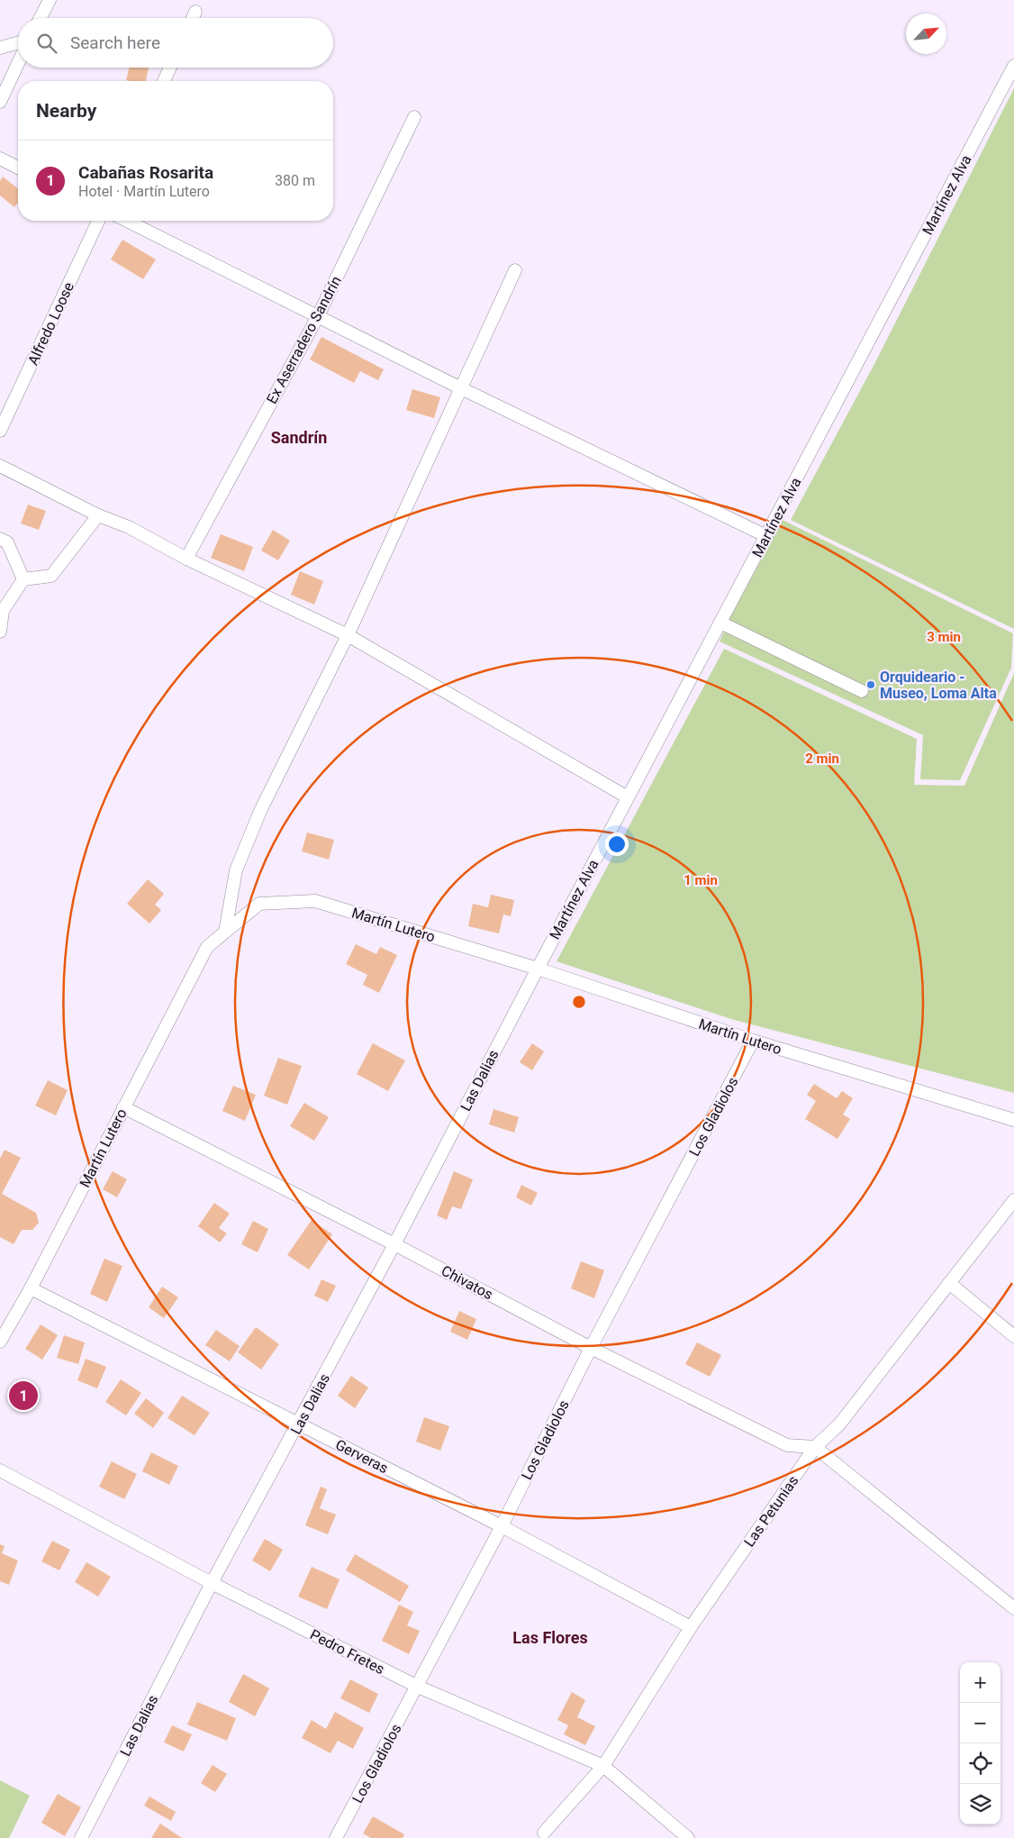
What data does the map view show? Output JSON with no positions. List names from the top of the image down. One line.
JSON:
{"streets":{"street":["Martínez Alva","Alfredo Loose","Ex Aserradero Sandrín","Martín Lutero","Las Dalias","Los Gladiolos","Chivatos","Gerveras","Las Petunias","Pedro Fretes"]},"crossings":[["Martínez Alva","Martín Lutero"],["Martínez Alva","Las Dalias"],["Martín Lutero","Las Dalias"],["Martín Lutero","Los Gladiolos"],["Martín Lutero","Chivatos"],["Martín Lutero","Gerveras"],["Las Dalias","Chivatos"],["Las Dalias","Gerveras"],["Las Dalias","Pedro Fretes"],["Los Gladiolos","Chivatos"],["Los Gladiolos","Gerveras"],["Los Gladiolos","Pedro Fretes"],["Chivatos","Las Petunias"],["Gerveras","Las Petunias"],["Las Petunias","Pedro Fretes"]],"districts":["Sandrín","Las Flores"],"places":["Orquideario - Museo, Loma Alta"],"north":"top right","page":{"search":"Search here","heading":"Nearby","list":[{"mark":"1","name":"Cabañas Rosarita","note":"Hotel · Martín Lutero","value":"380 m"}],"pins":"1","map_buttons":["+","−"]},"rings":["3 min","2 min","1 min"]}
